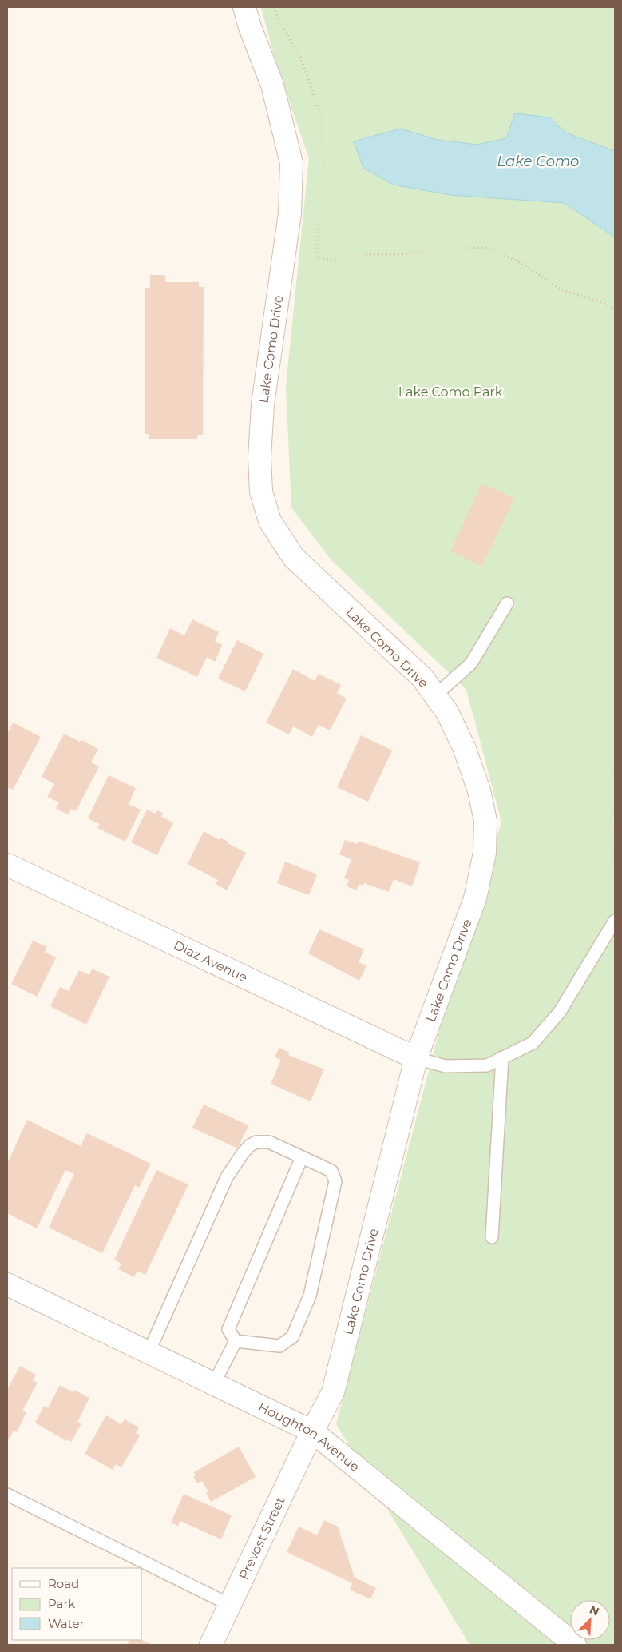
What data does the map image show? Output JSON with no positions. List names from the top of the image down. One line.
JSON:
{"streets":{"street":["Lake Como Drive","Diaz Avenue","Houghton Avenue","Prevost Street"]},"crossings":[["Lake Como Drive","Diaz Avenue"],["Lake Como Drive","Houghton Avenue"],["Lake Como Drive","Prevost Street"],["Houghton Avenue","Prevost Street"]],"water":["Lake Como"],"parks":["Lake Como Park"],"legend":["Road","Park","Water"],"north":"top right"}
